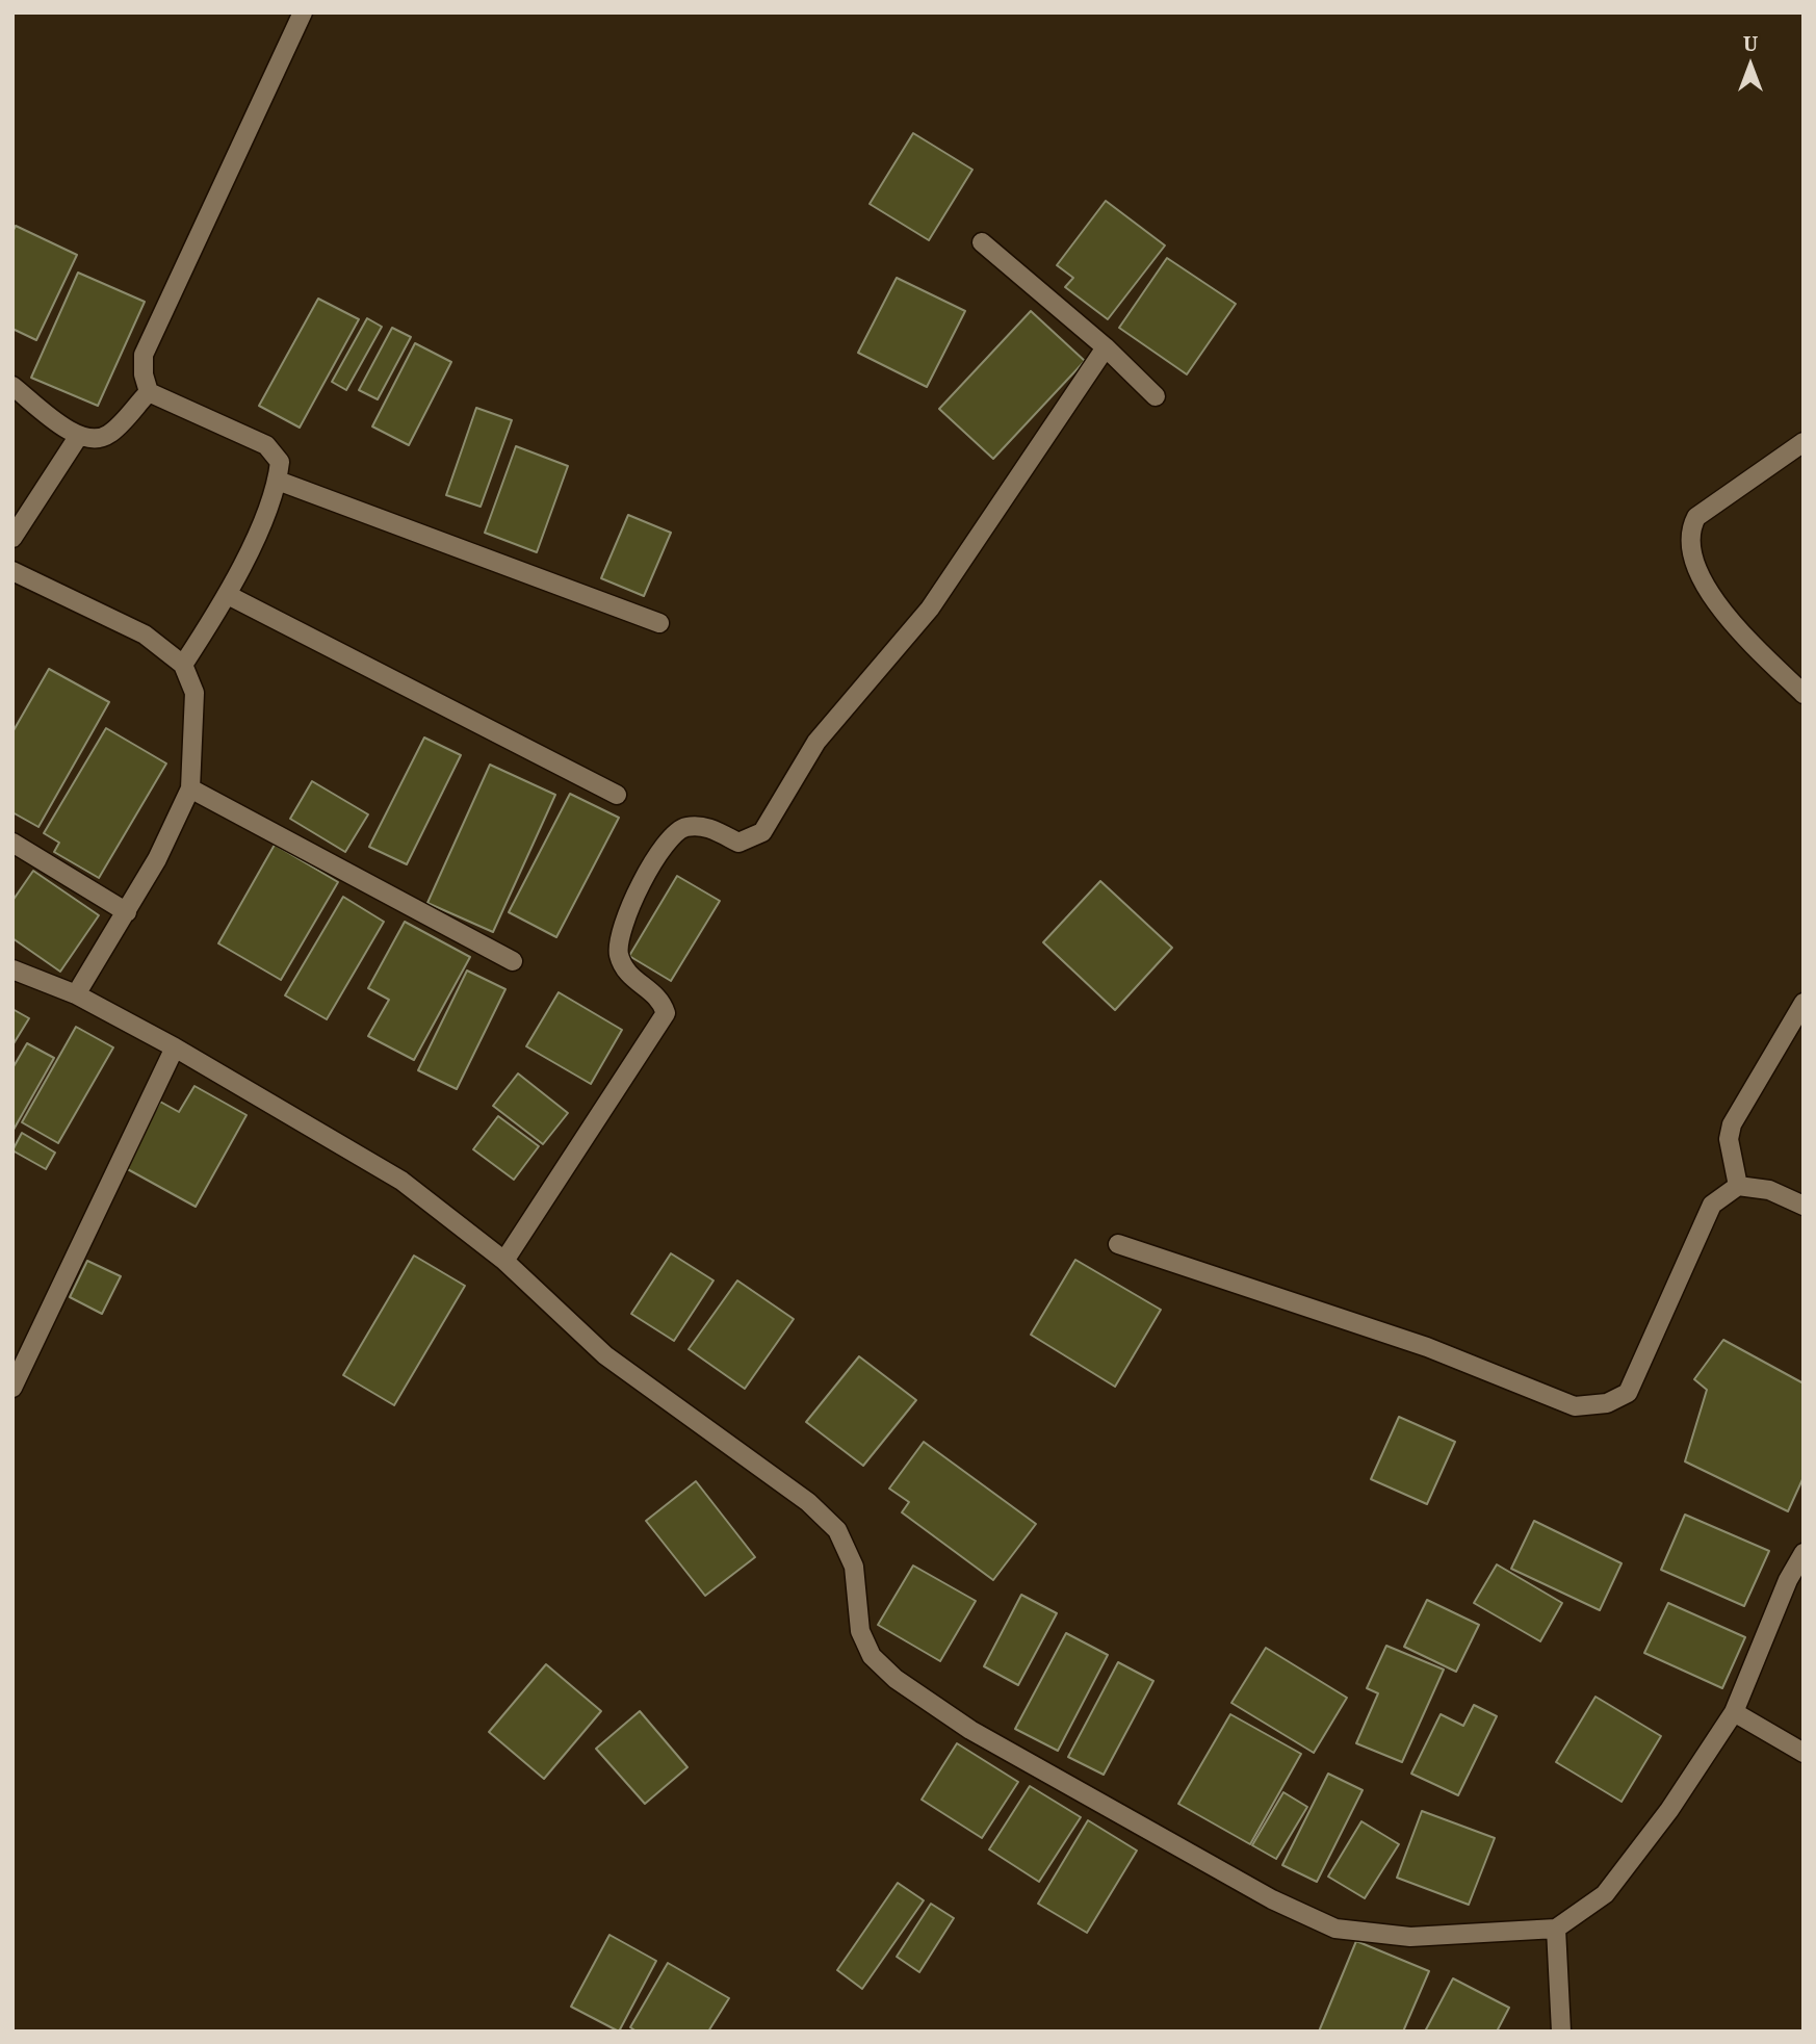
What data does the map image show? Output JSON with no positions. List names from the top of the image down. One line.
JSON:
{"north":"top"}
